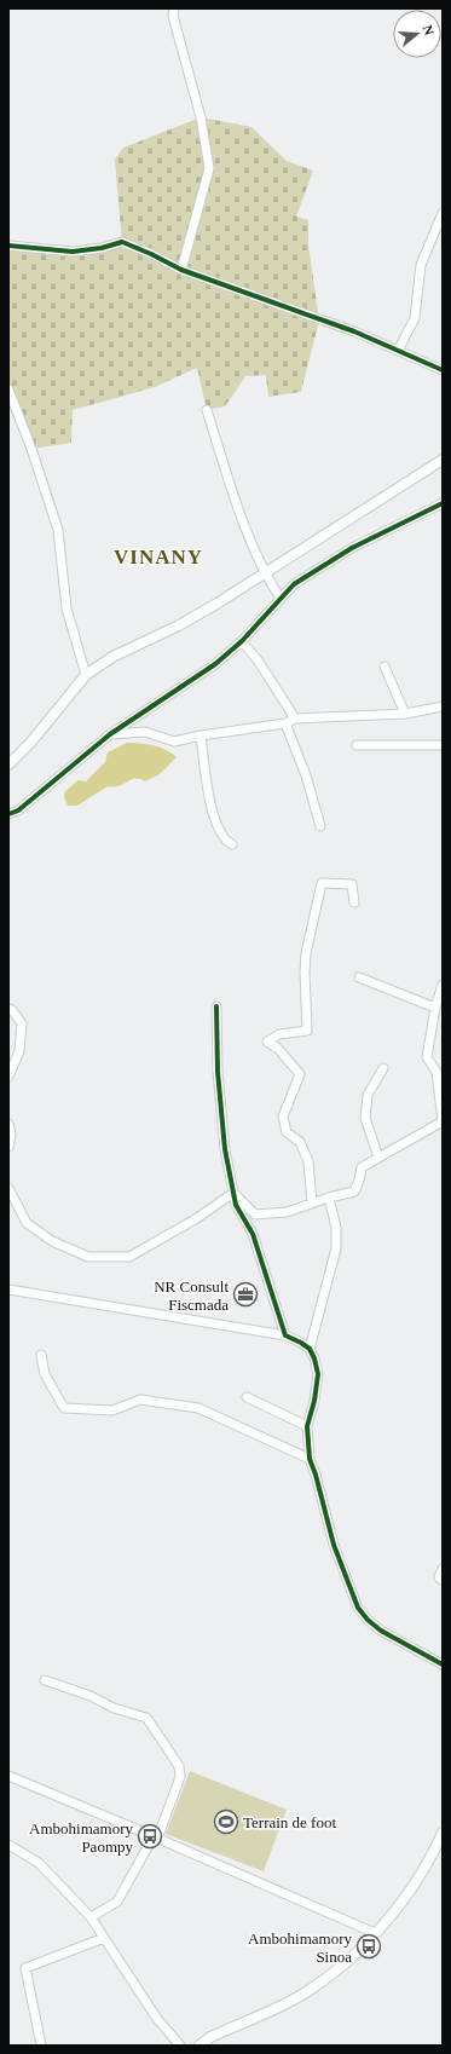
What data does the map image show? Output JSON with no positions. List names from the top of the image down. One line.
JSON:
{"districts":["VINANY"],"places":{"office":["NR Consult Fiscmada"],"sports":["Terrain de foot"],"bus stop":["Ambohimamory Paompy","Ambohimamory Sinoa"]},"north":"right"}
